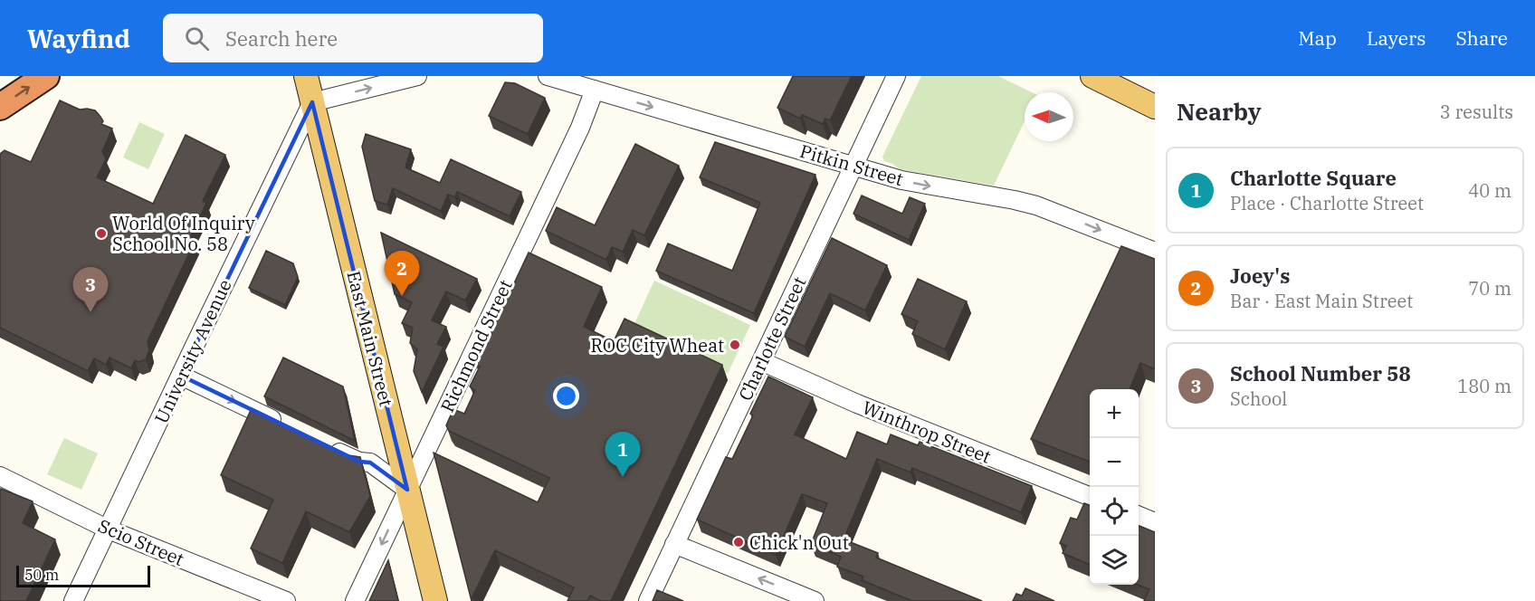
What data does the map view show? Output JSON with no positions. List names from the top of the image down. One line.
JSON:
{"streets":{"main road":["East Main Street"],"street":["Pitkin Street","Charlotte Street","Richmond Street","University Avenue","Winthrop Street","Scio Street"]},"crossings":[["Pitkin Street","Charlotte Street"],["Pitkin Street","Richmond Street"],["East Main Street","Richmond Street"],["East Main Street","University Avenue"],["Charlotte Street","Winthrop Street"],["University Avenue","Scio Street"]],"one_way":["Pitkin Street"],"places":["World Of Inquiry School No. 58","ROC City Wheat","Chick'n Out"],"scale_bar":"50 m","north":"left","page":{"header":"Wayfind","search":"Search here","nav":["Map","Layers","Share"],"heading":["Nearby","3 results"],"list":[{"mark":"1","name":"Charlotte Square","note":"Place · Charlotte Street","value":"40 m"},{"mark":"2","name":"Joey's","note":"Bar · East Main Street","value":"70 m"},{"mark":"3","name":"School Number 58","note":"School","value":"180 m"}],"pins":["2","3","1"],"map_buttons":["+","−"],"scale":"50 m"}}
